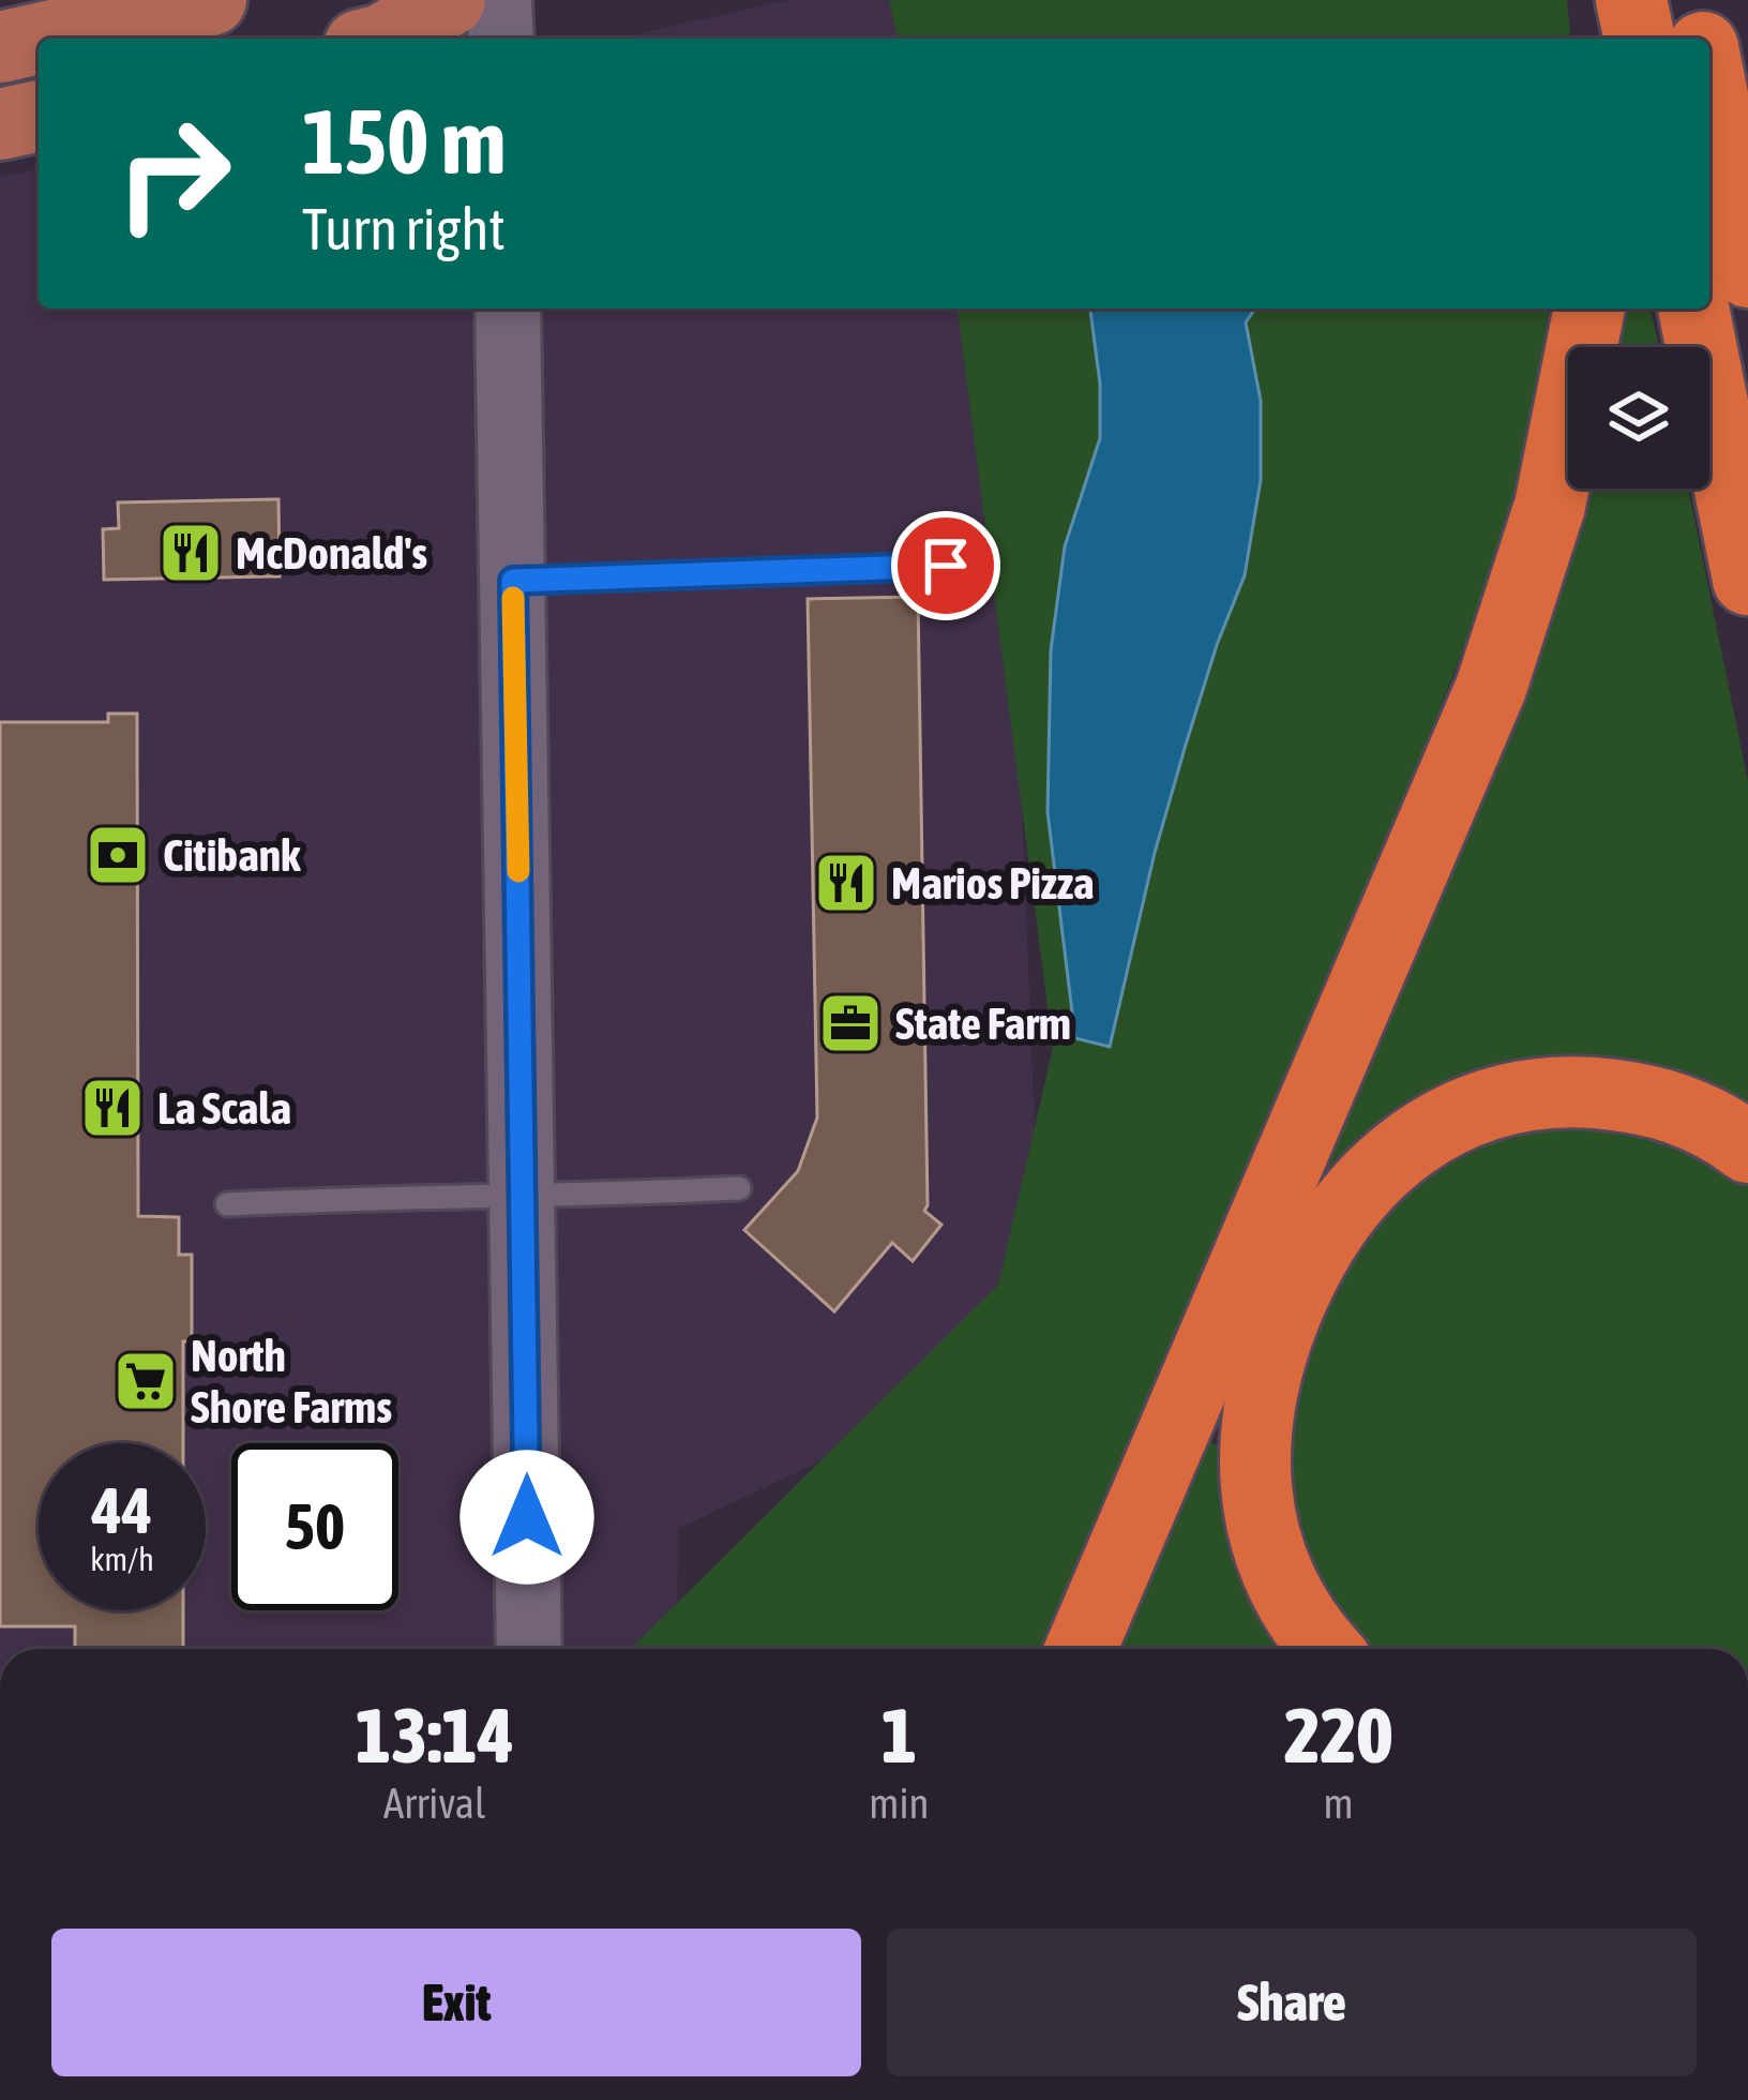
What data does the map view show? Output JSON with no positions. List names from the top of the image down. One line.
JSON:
{"places":{"restaurant":["McDonald's","Marios Pizza","La Scala"],"bank":["Citibank"],"office":["State Farm"],"supermarket":["North Shore Farms"]},"page":{"turn":["150 m","Turn right"],"speed":"44 km/h","limit":"50","eta":["13:14","Arrival","1","min","220","m"],"buttons":["Exit","Share"]}}
